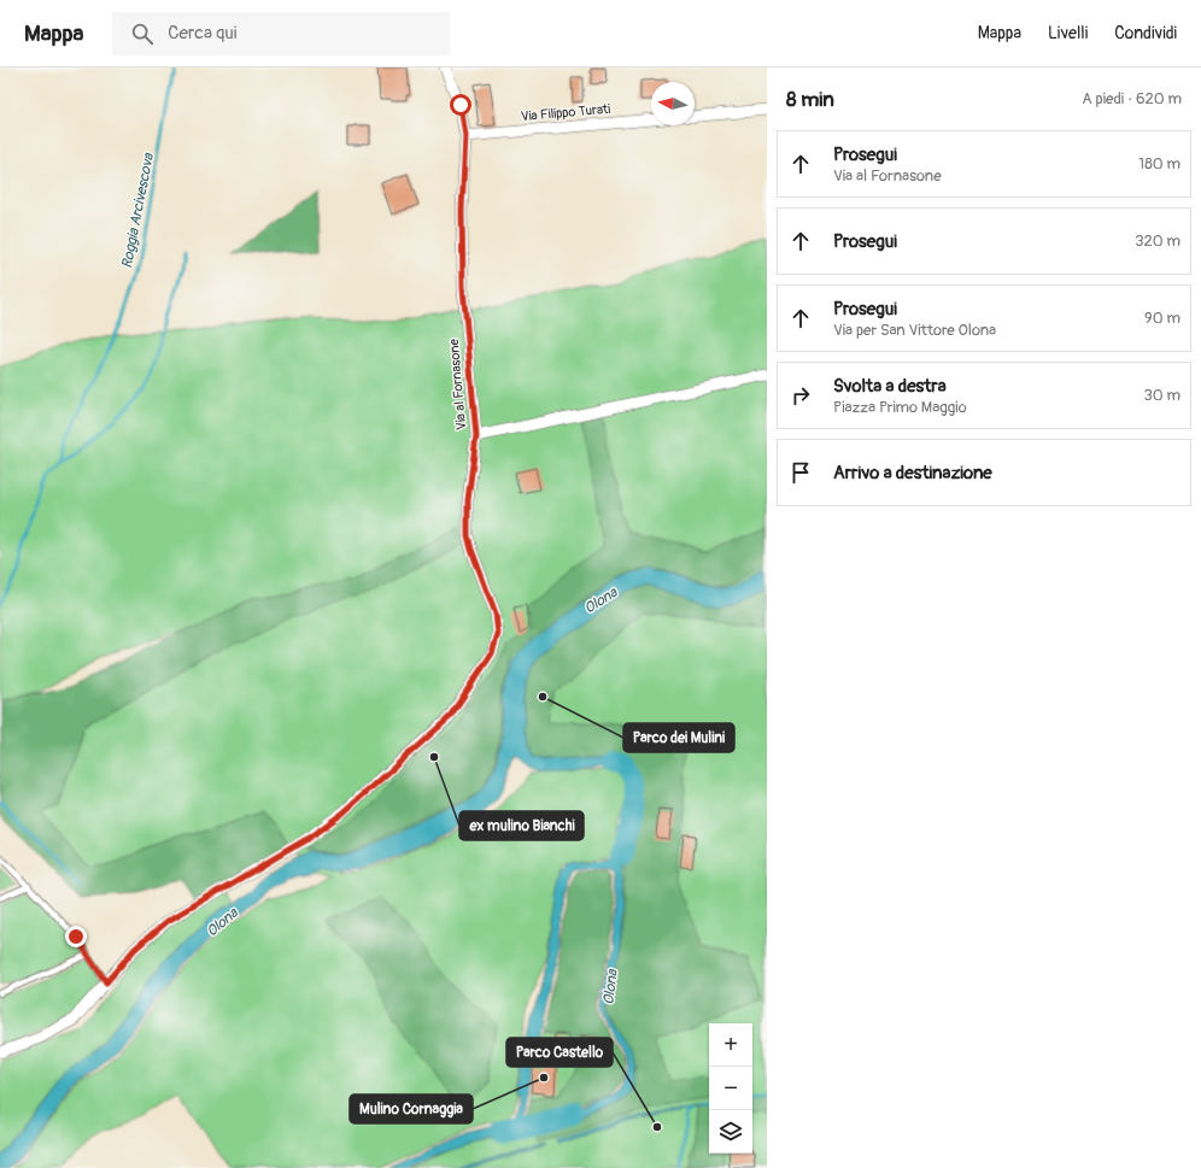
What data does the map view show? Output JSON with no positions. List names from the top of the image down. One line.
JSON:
{"streets":{"street":["Via Filippo Turati","Via al Fornasone"]},"crossings":[["Via Filippo Turati","Via al Fornasone"]],"water":["Roggia Arcivescova","Olona"],"places":["Parco dei Mulini","ex mulino Bianchi","Mulino Cornaggia","Parco Castello"],"north":"left","page":{"header":"Mappa","search":"Cerca qui","nav":["Mappa","Livelli","Condividi"],"heading":["8 min","A piedi · 620 m"],"list":[["Prosegui","Via al Fornasone","180 m"],["Prosegui","320 m"],["Prosegui","Via per San Vittore Olona","90 m"],["Svolta a destra","Piazza Primo Maggio","30 m"],"Arrivo a destinazione"],"map_buttons":["+","−"]}}
